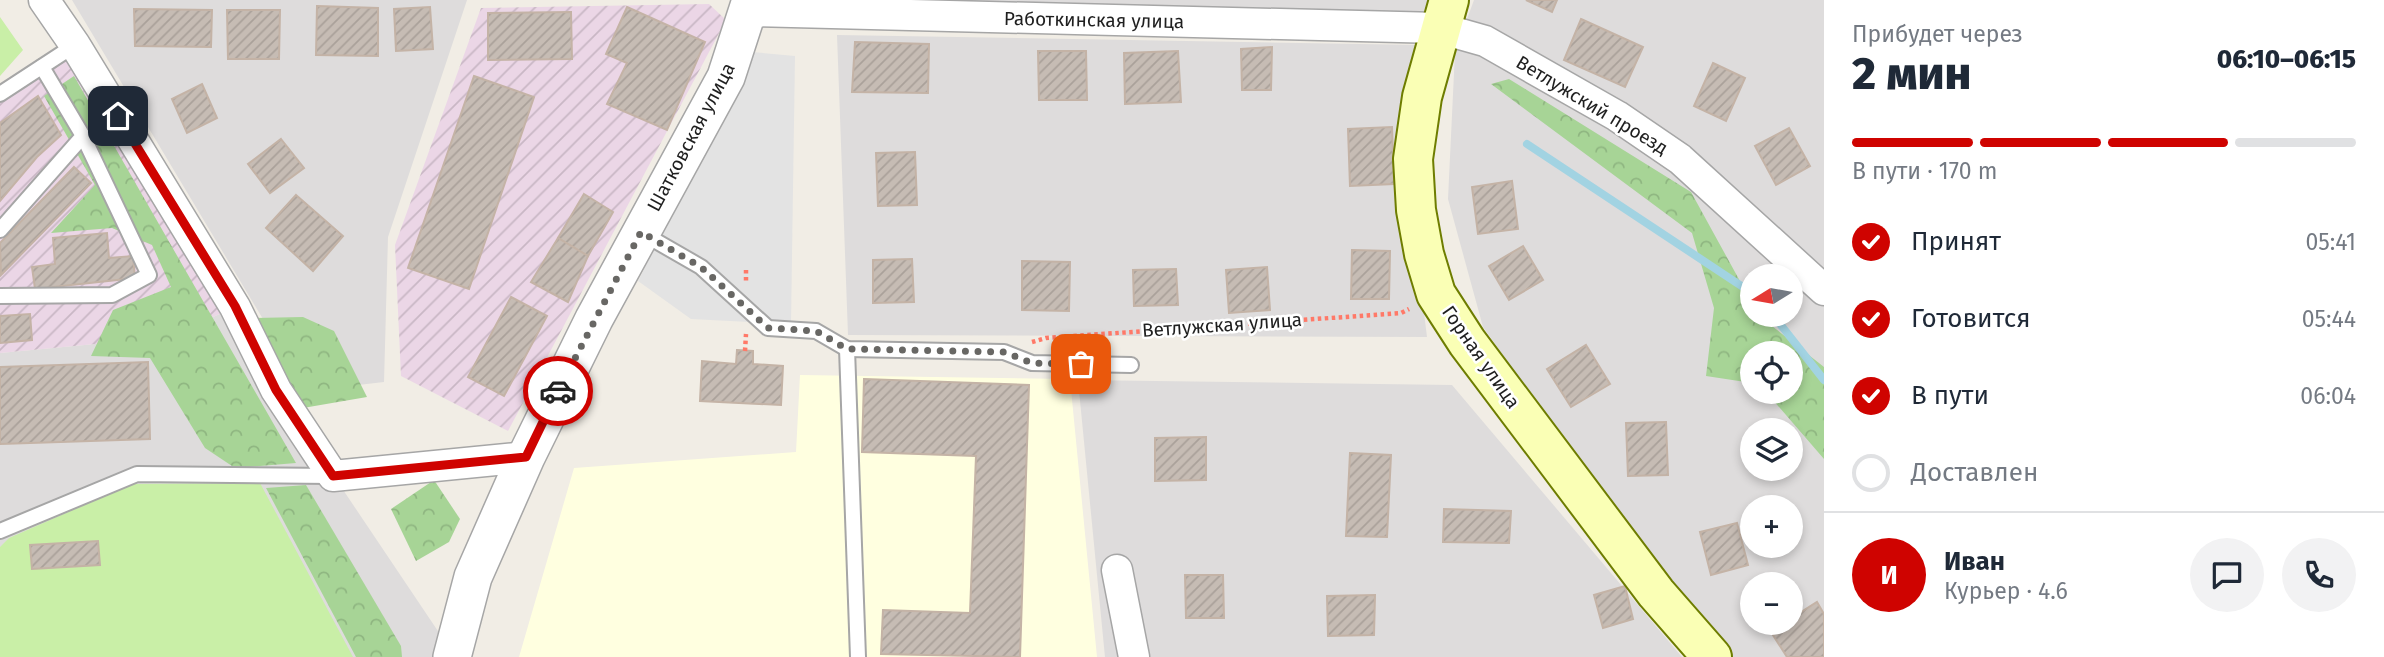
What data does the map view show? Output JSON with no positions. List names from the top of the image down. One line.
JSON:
{"streets":{"main road":["Горная улица"],"street":["Работкинская улица","Ветлужский проезд","Шатковская улица"],"lane":["Ветлужская улица"]},"crossings":[["Работкинская улица","Ветлужский проезд"],["Работкинская улица","Шатковская улица"],["Работкинская улица","Горная улица"],["Ветлужский проезд","Горная улица"],["Шатковская улица","Ветлужская улица"],["Ветлужская улица","Горная улица"]],"north":"left","page":{"heading":["2 мин","Прибудет через","06:10–06:15"],"panel":["Иван","Курьер · 4.6"],"bar":"В пути · 170 m","list":[["Принят","05:41"],["Готовится","05:44"],["В пути","06:04"],"Доставлен"],"map_buttons":["+","−"],"round":"И"}}
